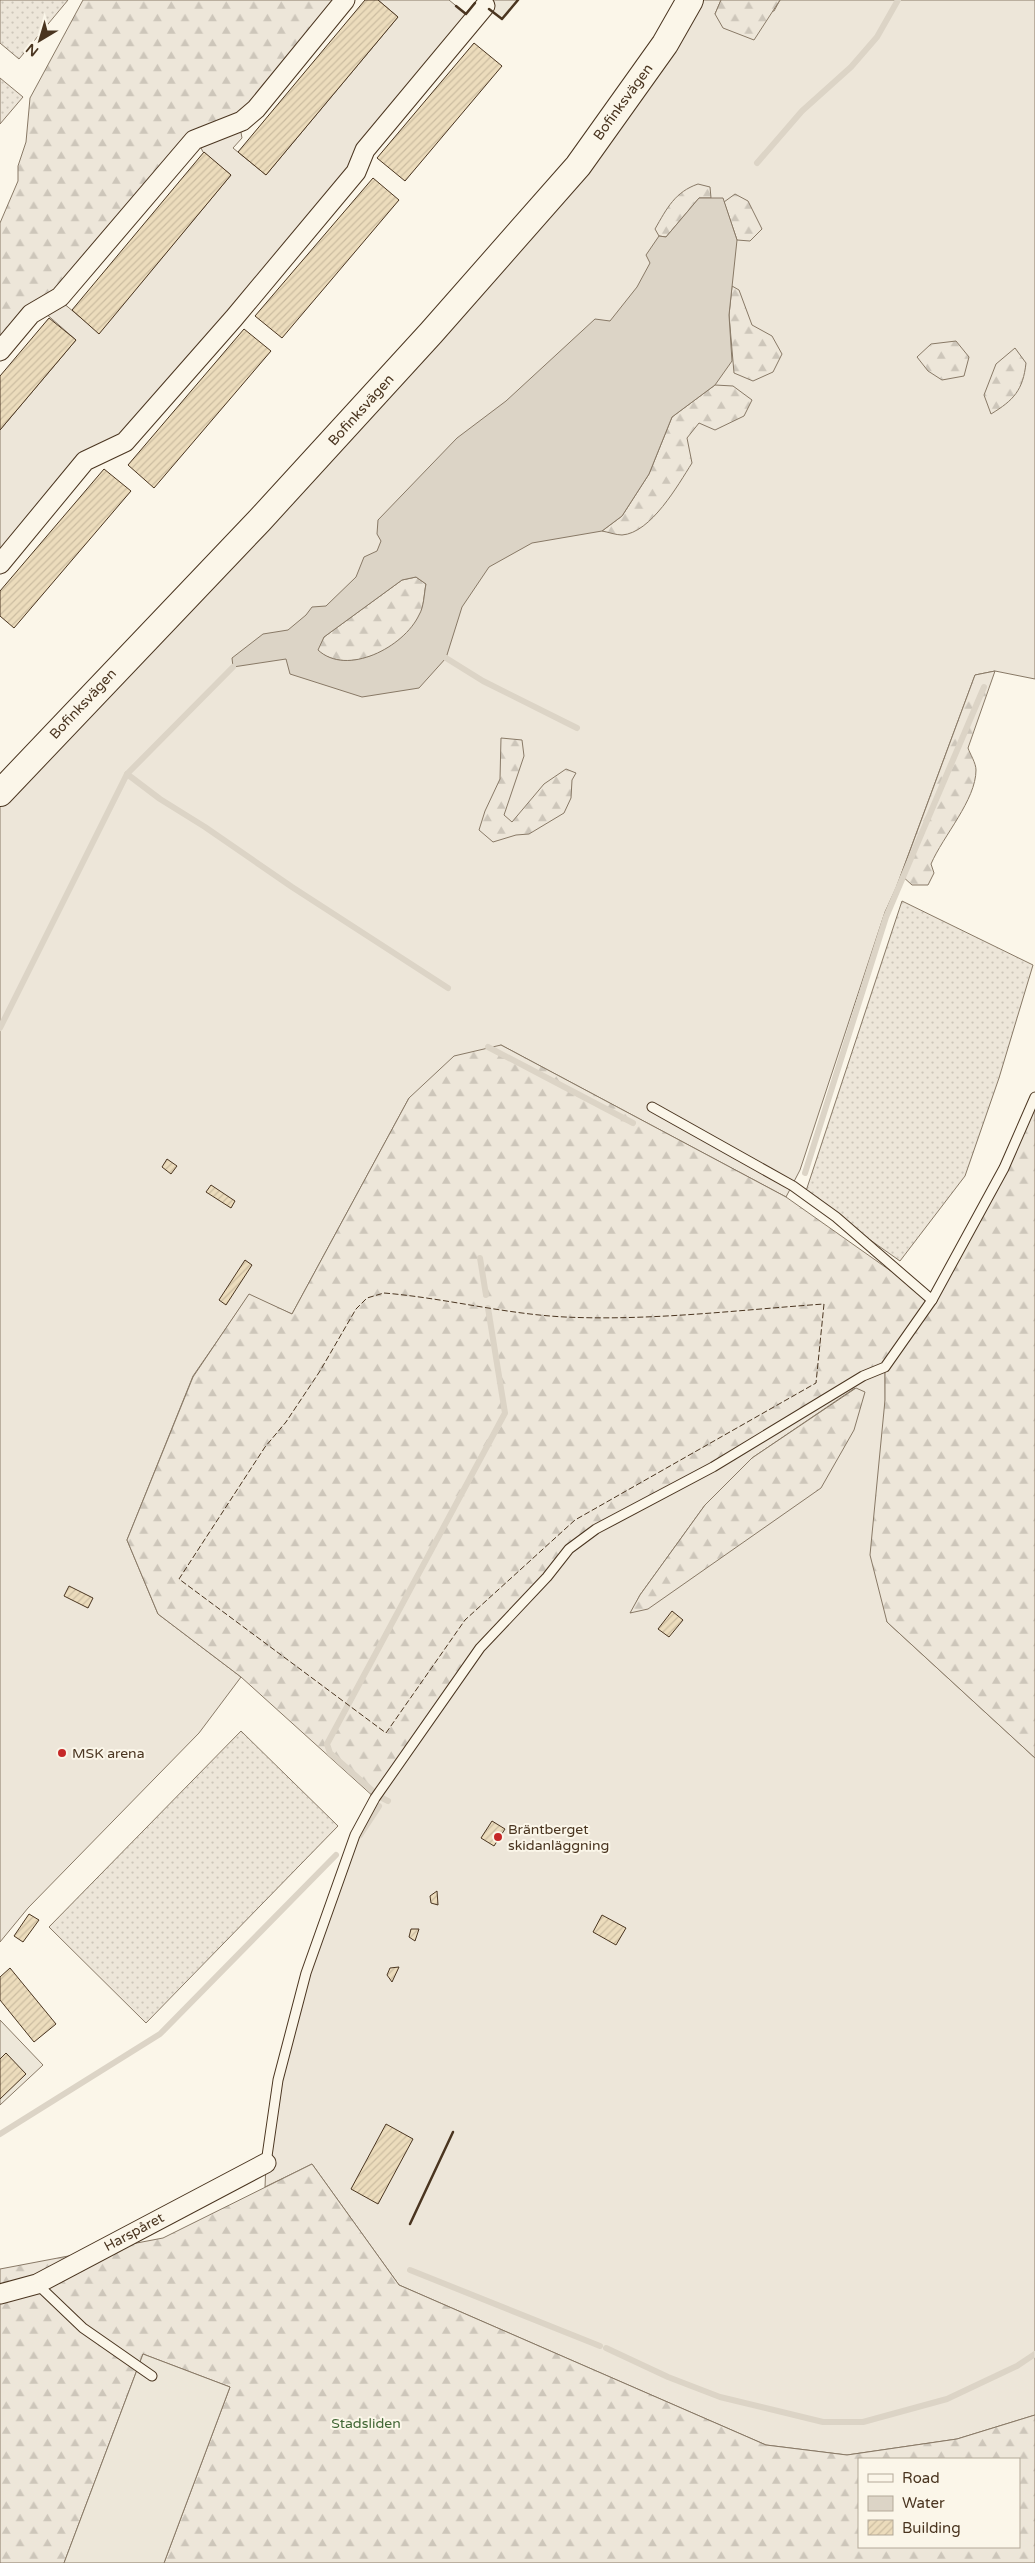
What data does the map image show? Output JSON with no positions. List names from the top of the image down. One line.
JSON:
{"streets":{"street":["Bofinksvägen","Harspåret"]},"parks":["Stadsliden"],"places":["MSK arena","Bräntberget skidanläggning"],"legend":["Road","Water","Building"],"north":"bottom left"}
